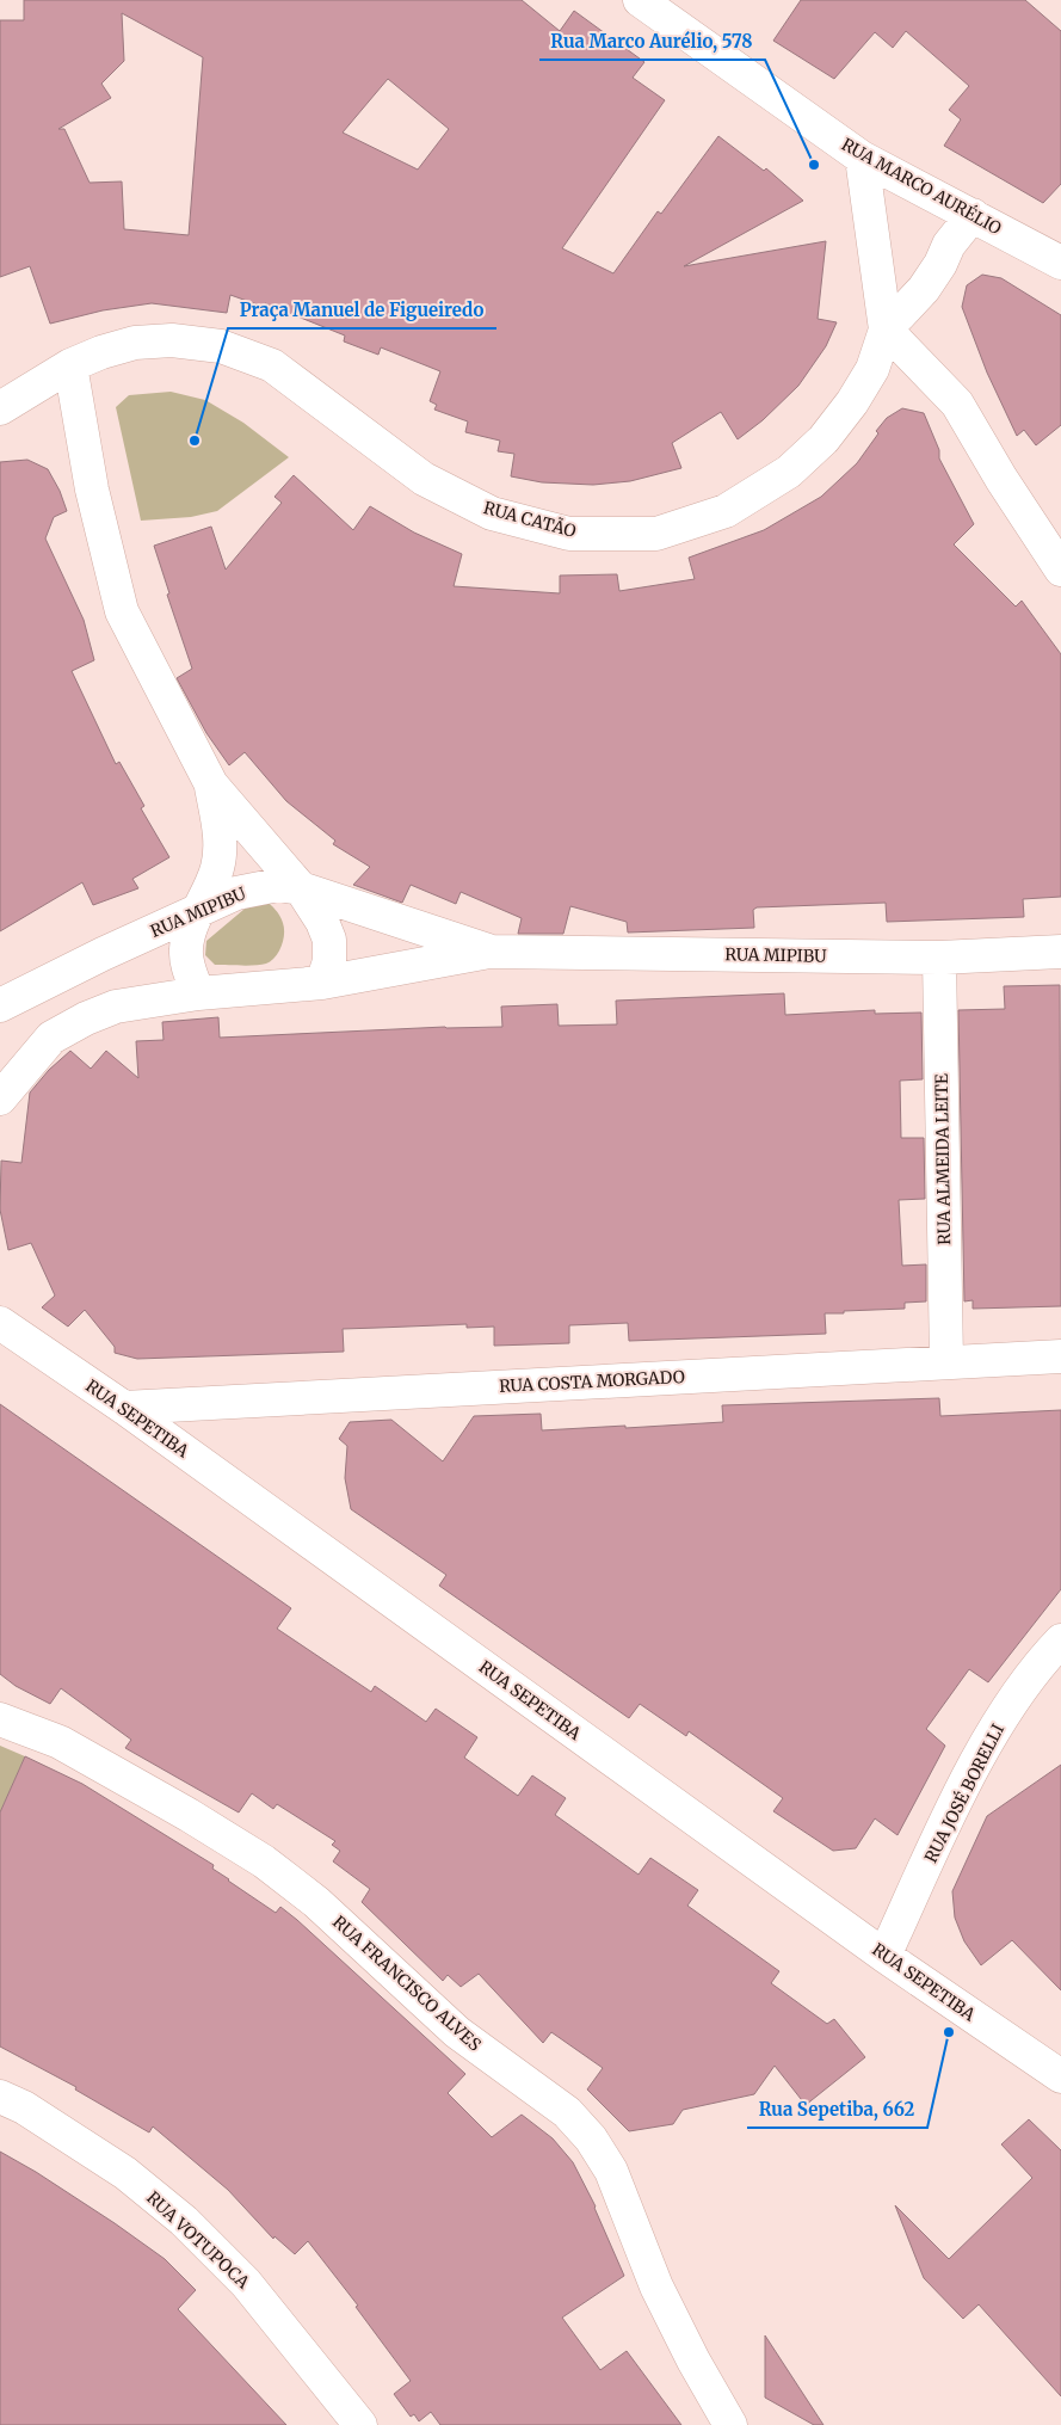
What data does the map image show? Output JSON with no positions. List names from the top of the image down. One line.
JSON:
{"streets":{"street":["RUA MARCO AURÉLIO","RUA CATÃO","RUA MIPIBU","RUA ALMEIDA LEITE","RUA COSTA MORGADO","RUA SEPETIBA","RUA JOSÉ BORELLI","RUA FRANCISCO ALVES","RUA VOTUPOCA"]},"crossings":[["RUA MARCO AURÉLIO","RUA CATÃO"],["RUA MIPIBU","RUA ALMEIDA LEITE"],["RUA ALMEIDA LEITE","RUA COSTA MORGADO"],["RUA COSTA MORGADO","RUA SEPETIBA"],["RUA SEPETIBA","RUA JOSÉ BORELLI"]],"places":["Rua Marco Aurélio, 578","Praça Manuel de Figueiredo","Rua Sepetiba, 662"]}
